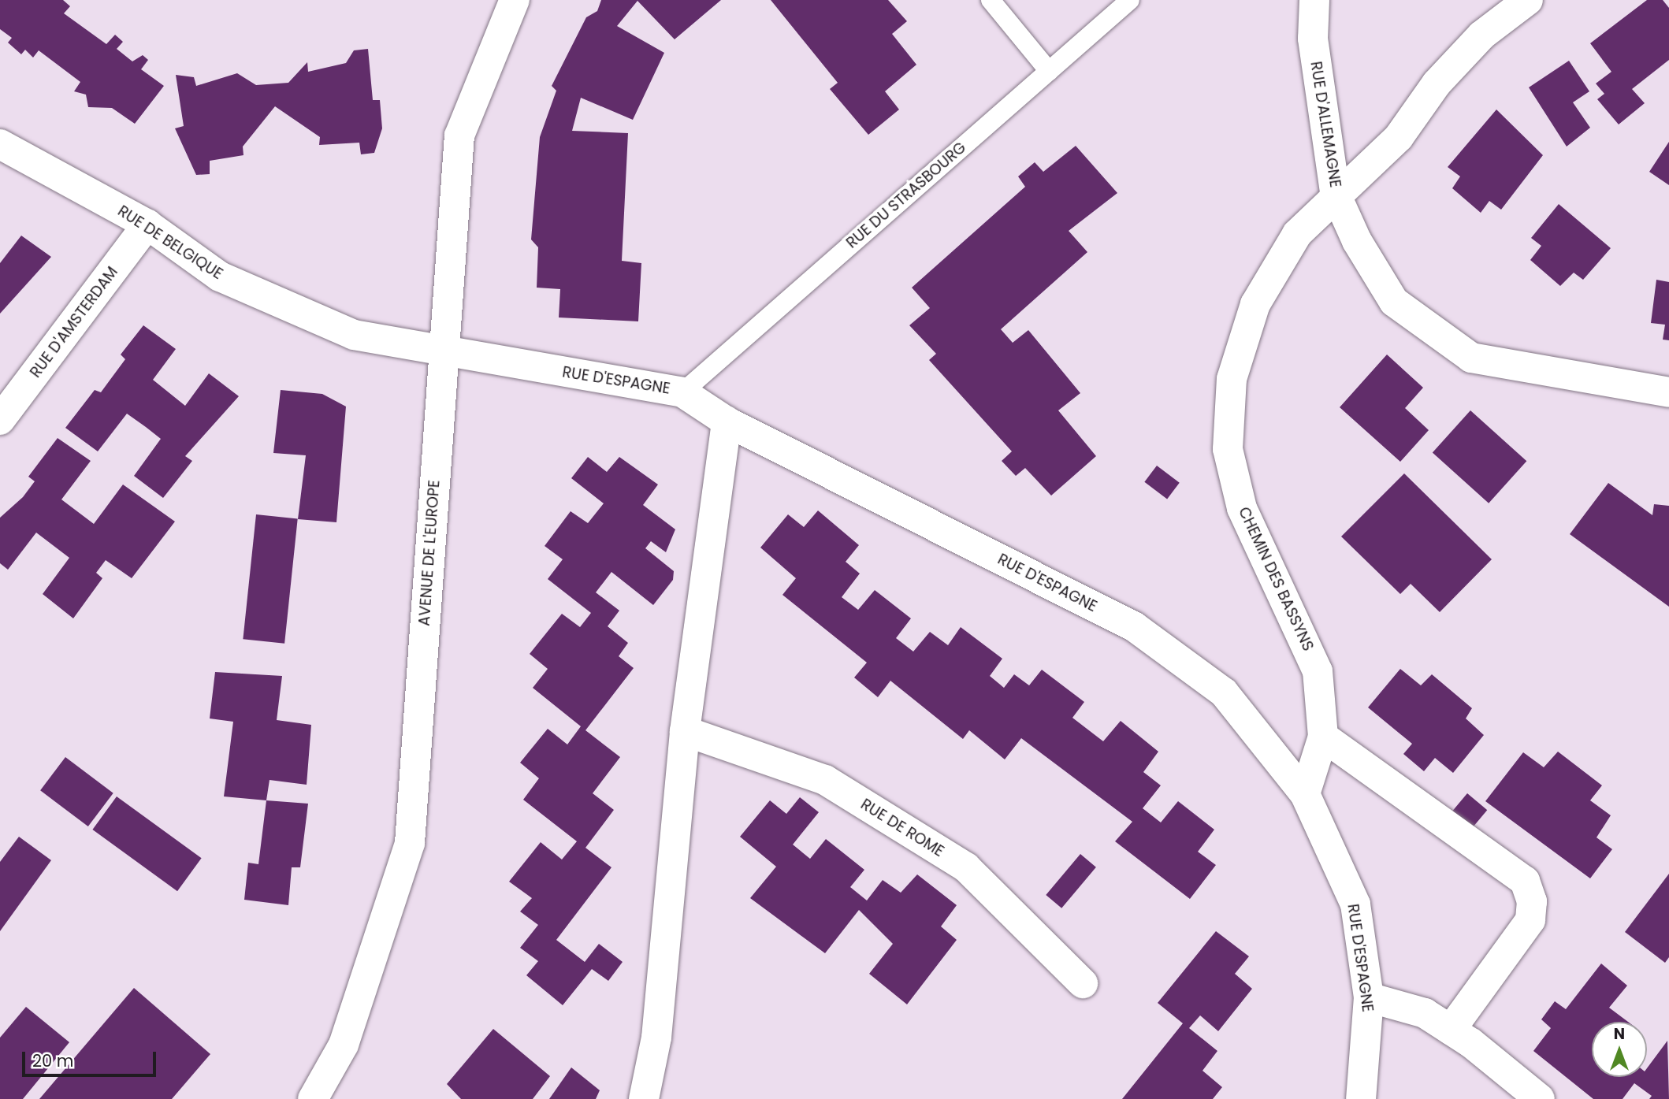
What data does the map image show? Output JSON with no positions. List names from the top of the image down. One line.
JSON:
{"streets":{"street":["RUE D'ALLEMAGNE","RUE DE BELGIQUE","RUE D'AMSTERDAM","RUE D'ESPAGNE","AVENUE DE L'EUROPE","CHEMIN DES BASSYNS","RUE DE ROME"],"lane":["RUE DU STRASBOURG"]},"crossings":[["RUE D'ALLEMAGNE","CHEMIN DES BASSYNS"],["RUE DU STRASBOURG","RUE D'ESPAGNE"],["RUE DE BELGIQUE","RUE D'AMSTERDAM"],["RUE DE BELGIQUE","RUE D'ESPAGNE"],["RUE DE BELGIQUE","AVENUE DE L'EUROPE"],["RUE D'ESPAGNE","AVENUE DE L'EUROPE"],["RUE D'ESPAGNE","CHEMIN DES BASSYNS"]],"scale_bar":"20 m","north":"top"}
